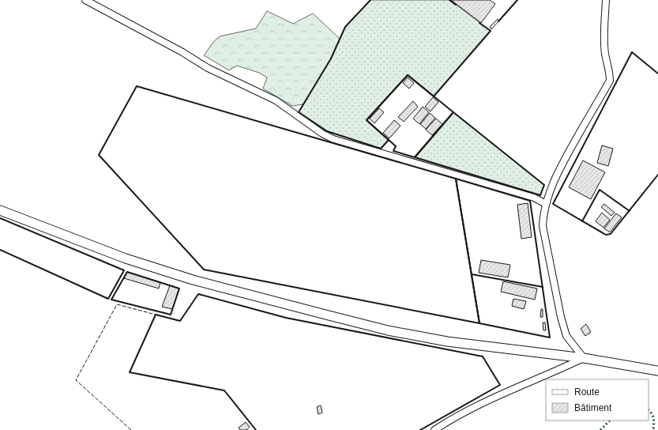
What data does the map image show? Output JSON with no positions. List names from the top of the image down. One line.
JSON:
{"legend":["Route","Bâtiment"]}
